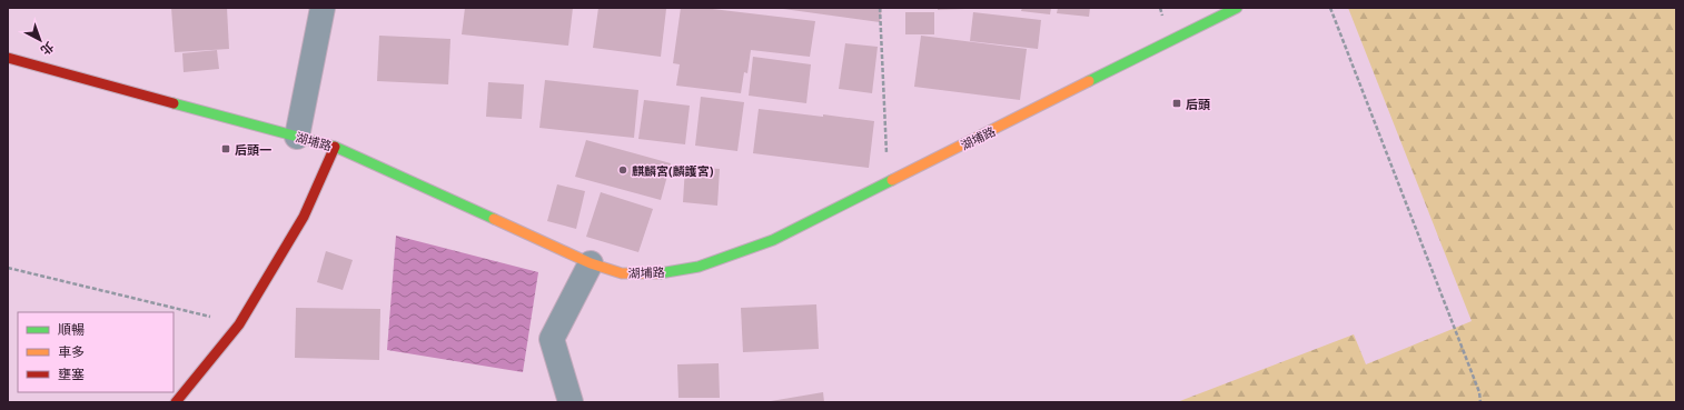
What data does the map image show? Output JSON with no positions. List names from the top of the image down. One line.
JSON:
{"streets":{"main road":["湖埔路"]},"places":{"transit":["后頭","后頭一"],"other":["麒麟宮(麟護宮)"]},"legend":["順暢","車多","壅塞"],"north":"bottom right"}
